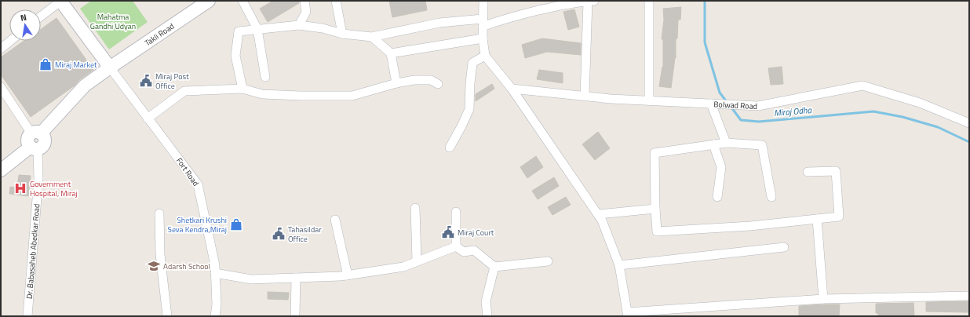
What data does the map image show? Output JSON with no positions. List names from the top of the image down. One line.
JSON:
{"streets":{"main road":["Takli Road"],"street":["Bolwad Road","Fort Road","Dr. Babasaheb Abedkar Road"]},"crossings":[["Takli Road","Fort Road"]],"water":["Miraj Odha"],"parks":["Mahatma Gandhi Udyan"],"places":{"shop":["Miraj Market","Shetkari Krushi Seva Kendra,Miraj"],"public building":["Miraj Post Office","Miraj Court","Tahasildar Office"],"hospital":["Government Hospital, Miraj"],"school or university":["Adarsh School"]},"north":"top"}
